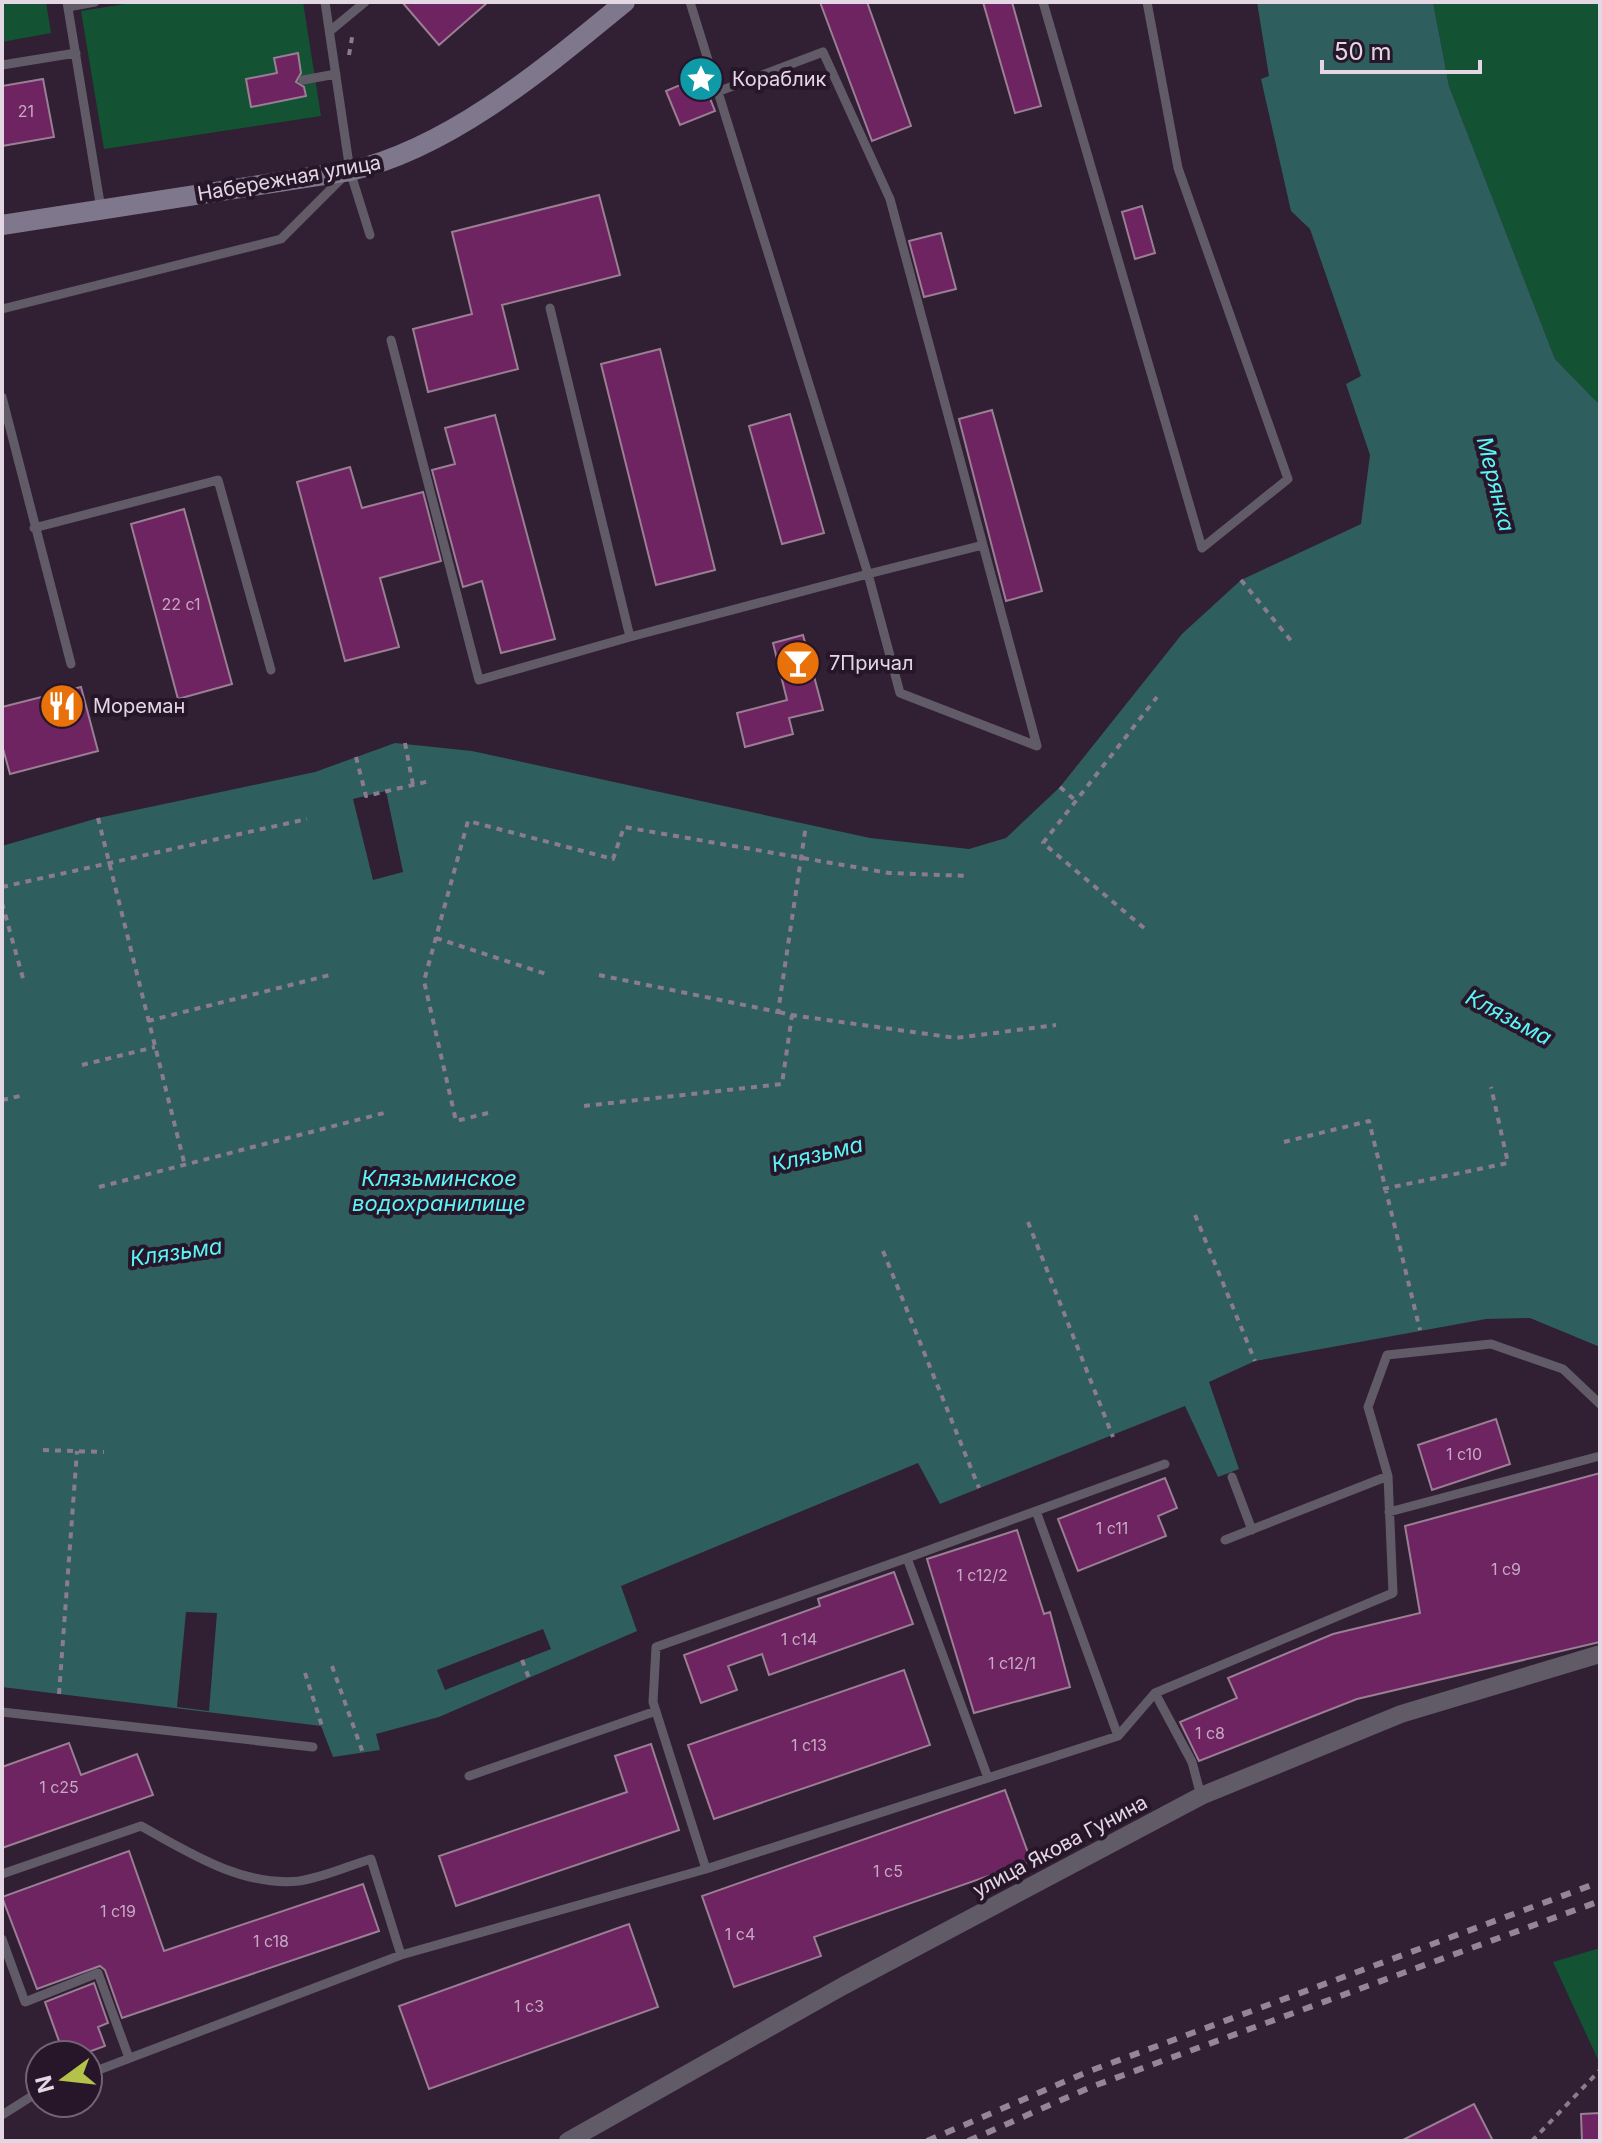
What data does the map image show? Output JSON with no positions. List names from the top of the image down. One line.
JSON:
{"streets":{"street":["Набережная улица","улица Якова Гунина"]},"water":["Мерянка","Клязьма","Клязьминское водохранилище"],"places":{"place":["Кораблик"],"bar":["7Причал"],"restaurant":["Мореман"]},"house_numbers":["21","22 с1","1 с10","1 с11","1 с9","1 с12/2","1 с14","1 с12/1","1 с8","1 с13","1 с25","1 с5","1 с19","1 с4","1 с18","1 с3"],"scale_bar":"50 m","north":"left"}
